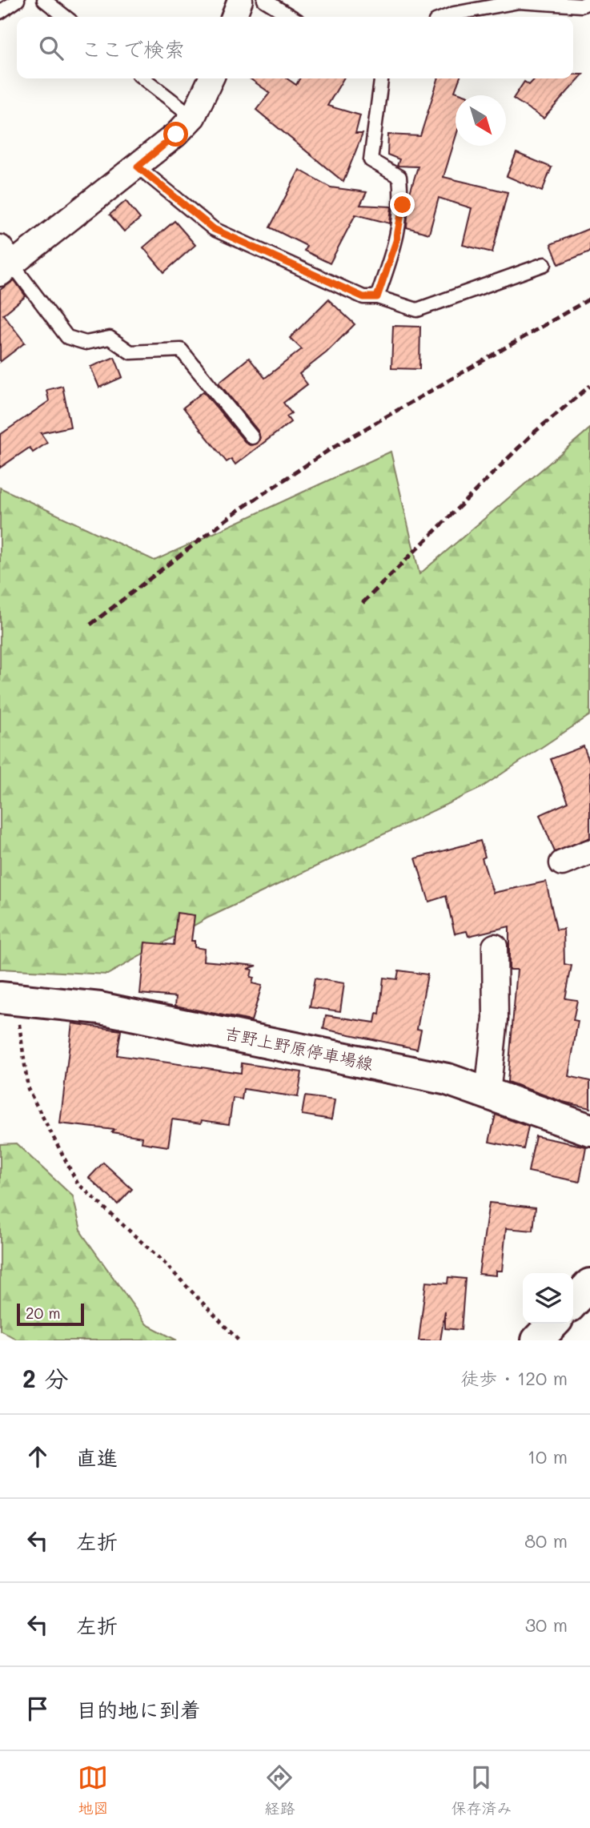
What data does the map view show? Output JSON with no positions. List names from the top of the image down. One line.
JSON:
{"streets":{"main road":["吉野上野原停車場線"]},"scale_bar":"20 m","north":"bottom right","page":{"search":"ここで検索","scale":"20 m","heading":["2 分","徒歩 · 120 m"],"list":[["直進","10 m"],["左折","80 m"],["左折","30 m"],"目的地に到着"],"nav":["地図","経路","保存済み"]}}
